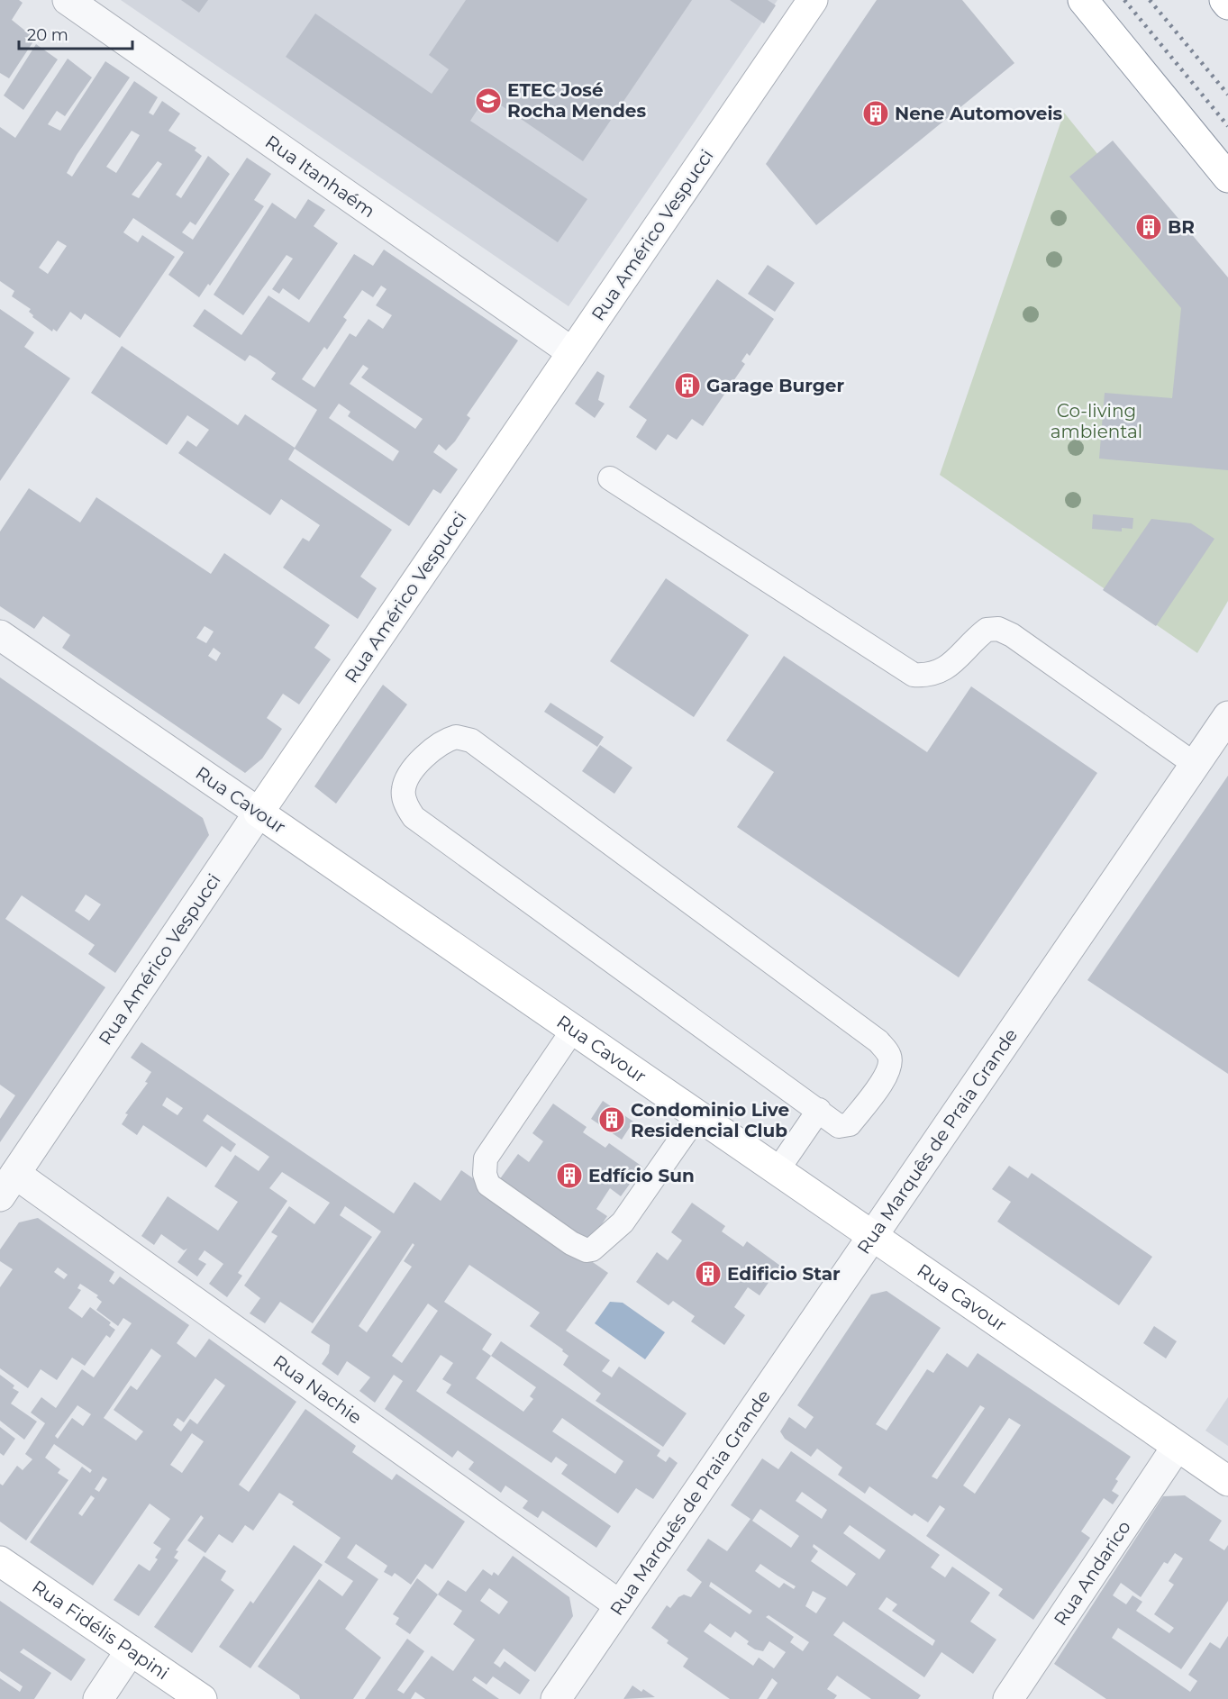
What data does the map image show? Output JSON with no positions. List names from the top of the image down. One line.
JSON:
{"streets":{"main road":["Rua Américo Vespucci","Rua Cavour","Rua Fidélis Papini"],"street":["Rua Itanhaém","Rua Marquês de Praia Grande","Rua Nachie","Rua Andarico"]},"crossings":[["Rua Itanhaém","Rua Américo Vespucci"],["Rua Américo Vespucci","Rua Cavour"],["Rua Américo Vespucci","Rua Nachie"],["Rua Cavour","Rua Marquês de Praia Grande"],["Rua Cavour","Rua Andarico"],["Rua Marquês de Praia Grande","Rua Nachie"]],"parks":["Co-living ambiental"],"places":{"school or university":["ETEC José Rocha Mendes"],"building":["Nene Automoveis","BR","Garage Burger","Condominio Live Residencial Club","Edfício Sun","Edificio Star"]},"scale_bar":"20 m"}
